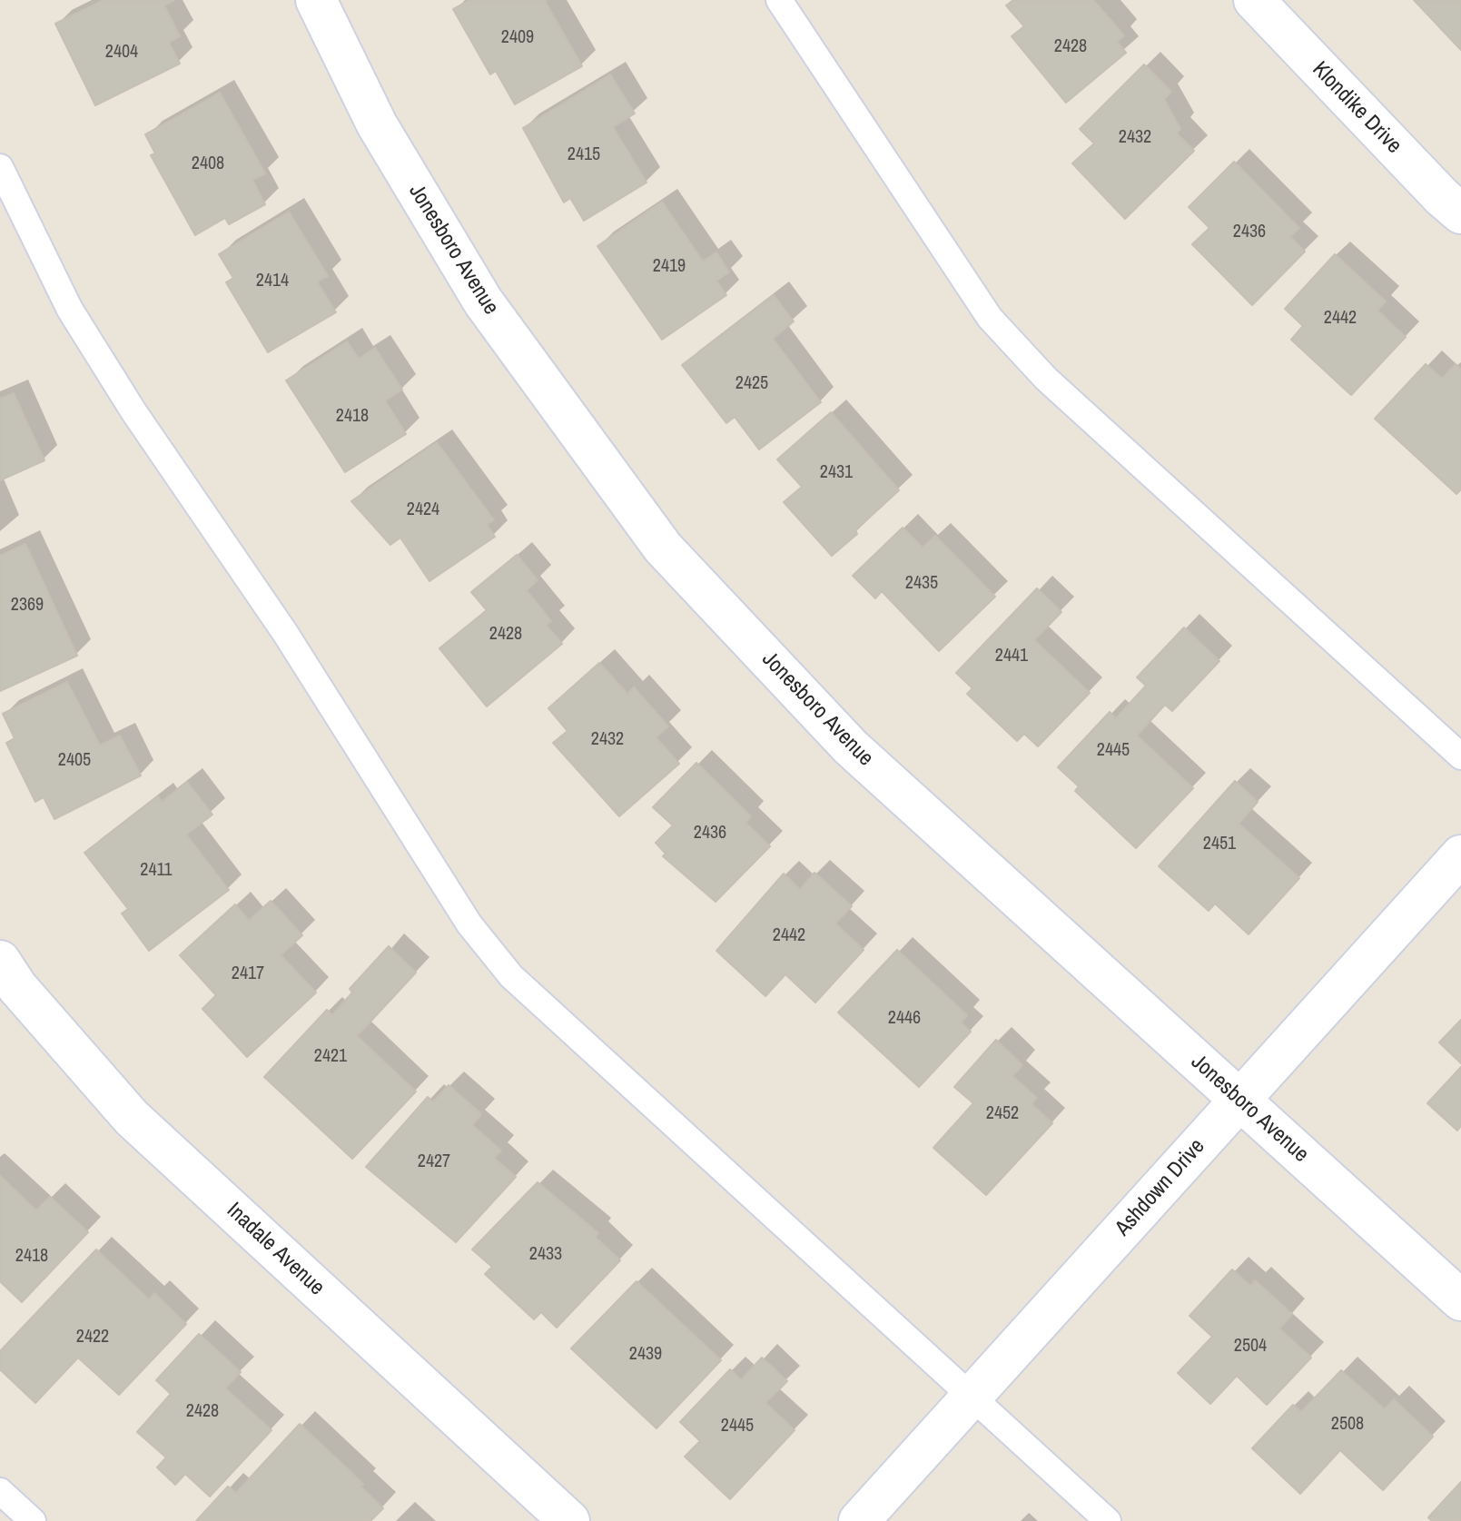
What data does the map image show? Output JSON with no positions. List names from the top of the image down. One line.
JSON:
{"streets":{"street":["Klondike Drive","Jonesboro Avenue","Ashdown Drive","Inadale Avenue"]},"crossings":[["Jonesboro Avenue","Ashdown Drive"]],"house_numbers":["2409","2428","2404","2432","2415","2408","2436","2419","2414","2442","2425","2418","2431","2424","2435","2369","2428","2441","2432","2445","2405","2436","2451","2411","2442","2417","2446","2421","2452","2427","2433","2418","2422","2504","2439","2428","2508","2445"]}
